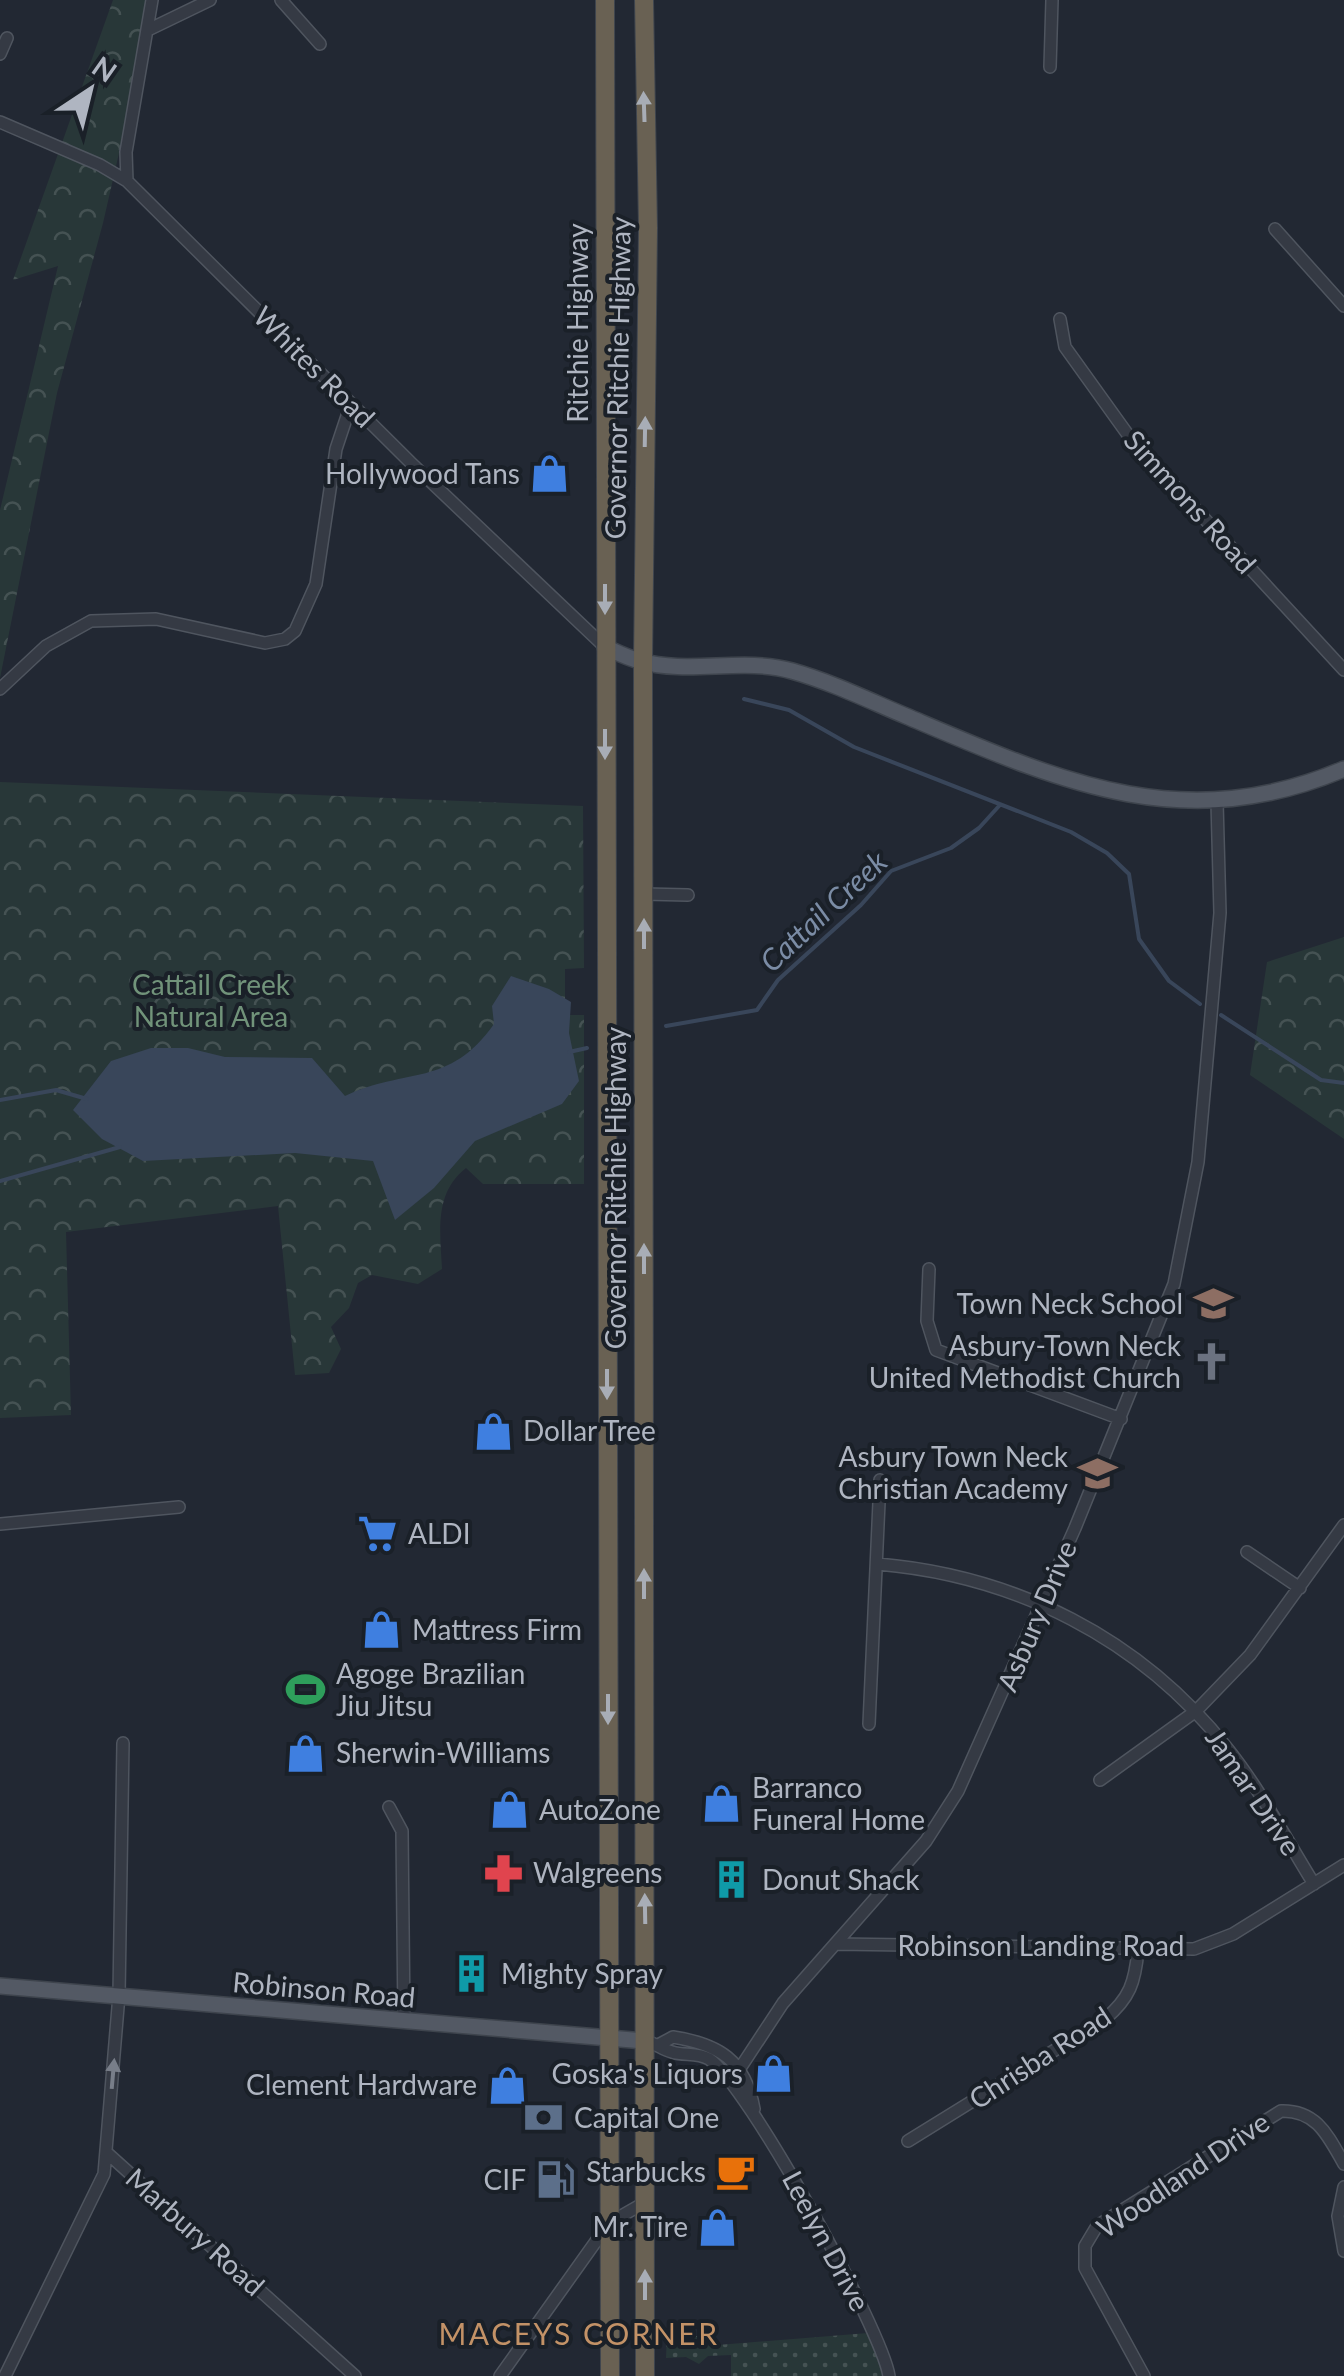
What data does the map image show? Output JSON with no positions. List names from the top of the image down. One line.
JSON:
{"streets":{"highway":["Ritchie Highway","Governor Ritchie Highway"],"main road":["Robinson Road"],"street":["Whites Road","Simmons Road","Asbury Drive","Jamar Drive","Robinson Landing Road","Chrisba Road","Woodland Drive","Marbury Road","Leelyn Drive"]},"crossings":[["Ritchie Highway","Whites Road"],["Ritchie Highway","Governor Ritchie Highway"],["Whites Road","Governor Ritchie Highway"],["Governor Ritchie Highway","Robinson Road"],["Governor Ritchie Highway","Leelyn Drive"],["Asbury Drive","Jamar Drive"],["Asbury Drive","Robinson Landing Road"],["Asbury Drive","Leelyn Drive"],["Jamar Drive","Robinson Landing Road"],["Robinson Landing Road","Chrisba Road"],["Robinson Road","Marbury Road"],["Robinson Road","Leelyn Drive"]],"one_way":["Ritchie Highway"],"districts":["MACEYS CORNER"],"water":["Cattail Creek"],"parks":["Cattail Creek Natural Area"],"places":{"shop":["Hollywood Tans","Dollar Tree","Mattress Firm","Sherwin-Williams","Barranco Funeral Home","AutoZone","Goska's Liquors","Clement Hardware","Mr. Tire"],"school or university":["Town Neck School","Asbury Town Neck Christian Academy"],"church":["Asbury-Town Neck United Methodist Church"],"supermarket":["ALDI"],"sports":["Agoge Brazilian Jiu Jitsu"],"pharmacy":["Walgreens"],"building":["Donut Shack","Mighty Spray"],"bank":["Capital One"],"cafe":["Starbucks"],"fuel station":["CIF"]},"north":"top right"}
